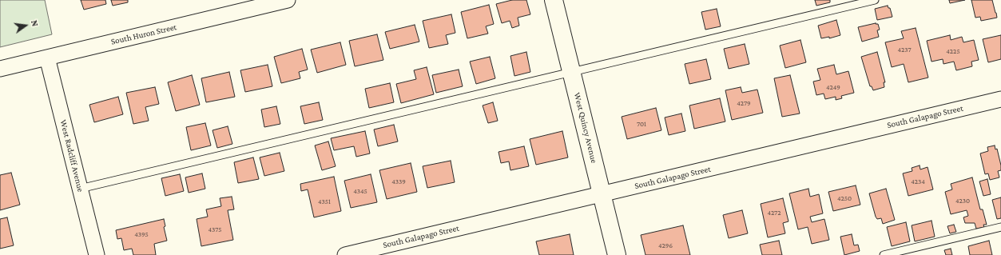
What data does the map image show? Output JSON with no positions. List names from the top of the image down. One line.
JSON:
{"streets":{"street":["South Huron Street","South Galapago Street","West Quincy Avenue","West Radcliff Avenue"]},"crossings":[["South Huron Street","West Radcliff Avenue"],["South Galapago Street","West Quincy Avenue"]],"house_numbers":["4237","4225","4249","4279","701","4339","4234","4345","4250","4230","4351","4272","4375","4395","4296"],"north":"right"}
